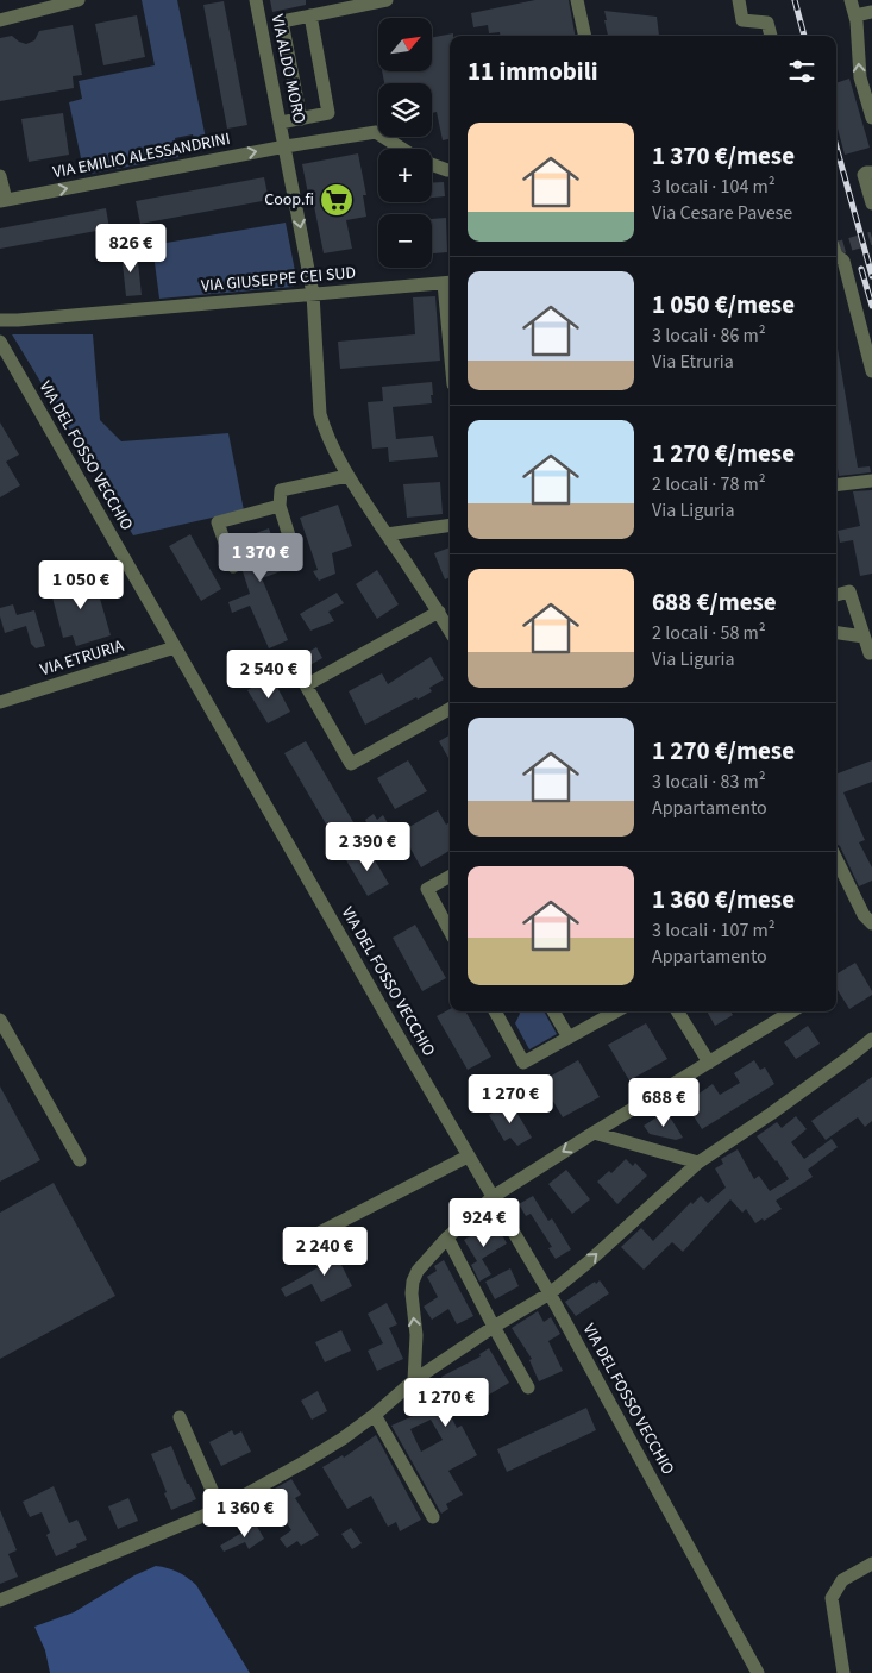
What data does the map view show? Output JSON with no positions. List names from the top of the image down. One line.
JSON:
{"streets":{"street":["VIA ALDO MORO","VIA EMILIO ALESSANDRINI","VIA GIUSEPPE CEI SUD","VIA DEL FOSSO VECCHIO","VIA ETRURIA"]},"crossings":[["VIA ALDO MORO","VIA EMILIO ALESSANDRINI"],["VIA ALDO MORO","VIA GIUSEPPE CEI SUD"],["VIA DEL FOSSO VECCHIO","VIA ETRURIA"]],"one_way":["VIA EMILIO ALESSANDRINI"],"places":{"supermarket":["Coop.fi"]},"north":"top right","page":{"map_buttons":["+","−"],"heading":"11 immobili","list":[{"name":"1 370 €/mese","note":"3 locali · 104 m² · Via Cesare Pavese"},{"name":"1 050 €/mese","note":"3 locali · 86 m² · Via Etruria"},{"name":"1 270 €/mese","note":"2 locali · 78 m² · Via Liguria"},{"name":"688 €/mese","note":"2 locali · 58 m² · Via Liguria"},{"name":"1 270 €/mese","note":"3 locali · 83 m² · Appartamento"},{"name":"1 360 €/mese","note":"3 locali · 107 m² · Appartamento"}],"price":["826 €","1 370 €","1 050 €","2 540 €","2 390 €","1 270 €","688 €","924 €","2 240 €","1 270 €","1 360 €"]}}
